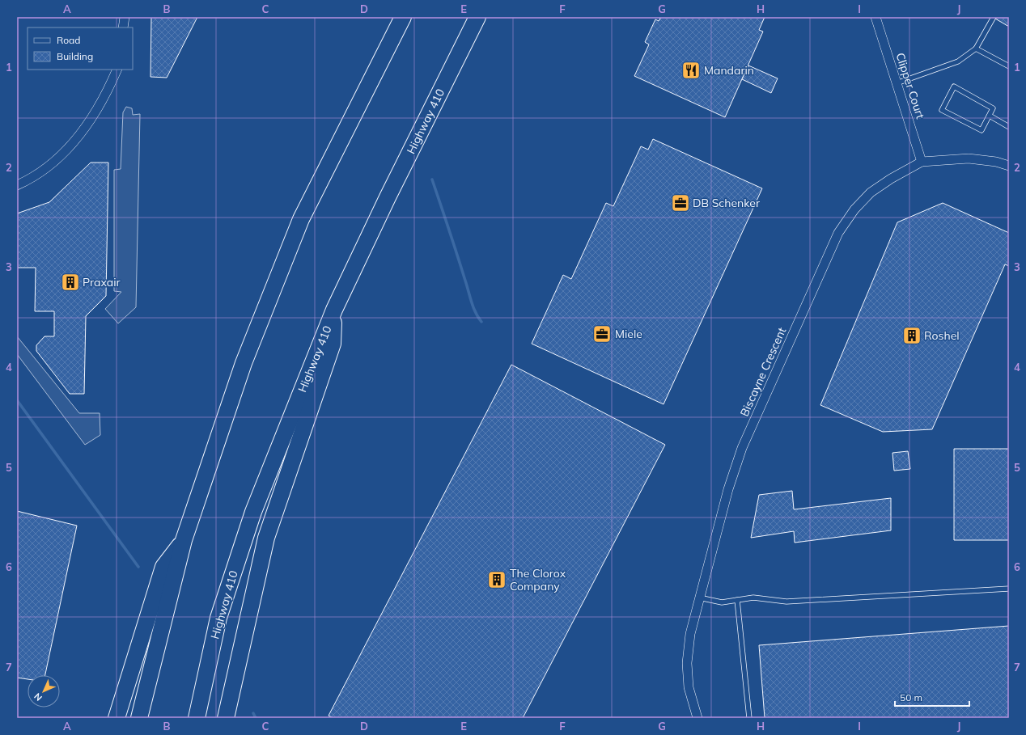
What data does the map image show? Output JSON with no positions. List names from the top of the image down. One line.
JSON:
{"streets":{"highway":["Highway 410"],"street":["Clipper Court","Biscayne Crescent"]},"crossings":[["Clipper Court","Biscayne Crescent"]],"places":{"restaurant":["Mandarin"],"office":["DB Schenker","Miele"],"building":["Praxair","Roshel","The Clorox Company"]},"legend":["Road","Building"],"scale_bar":"50 m","north":"bottom left","grid":{"columns":["A","B","C","D","E","F","G","H","I","J"],"rows":["1","2","3","4","5","6","7"]}}
